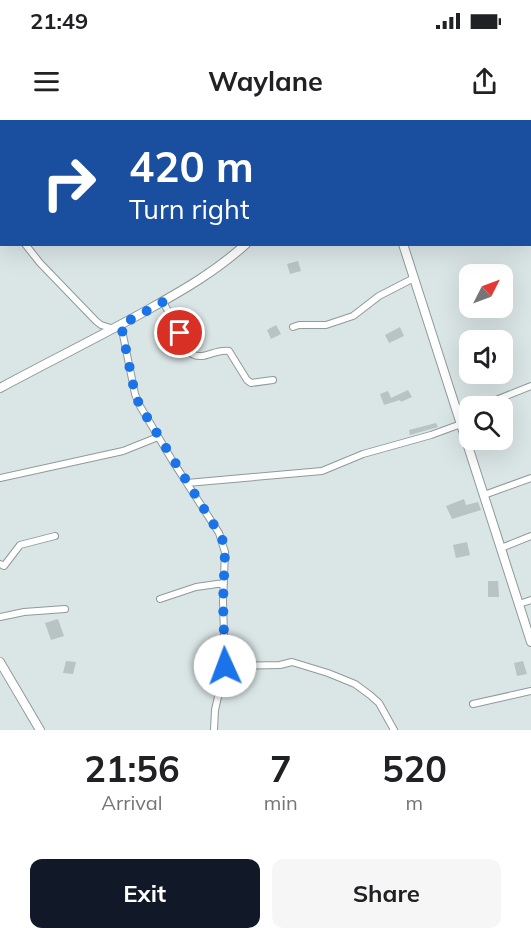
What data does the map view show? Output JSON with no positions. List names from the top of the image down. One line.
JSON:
{"north":"top right","page":{"status":"21:49","header":"Waylane","turn":["420 m","Turn right"],"eta":["21:56","Arrival","7","min","520","m"],"buttons":["Exit","Share"]}}
